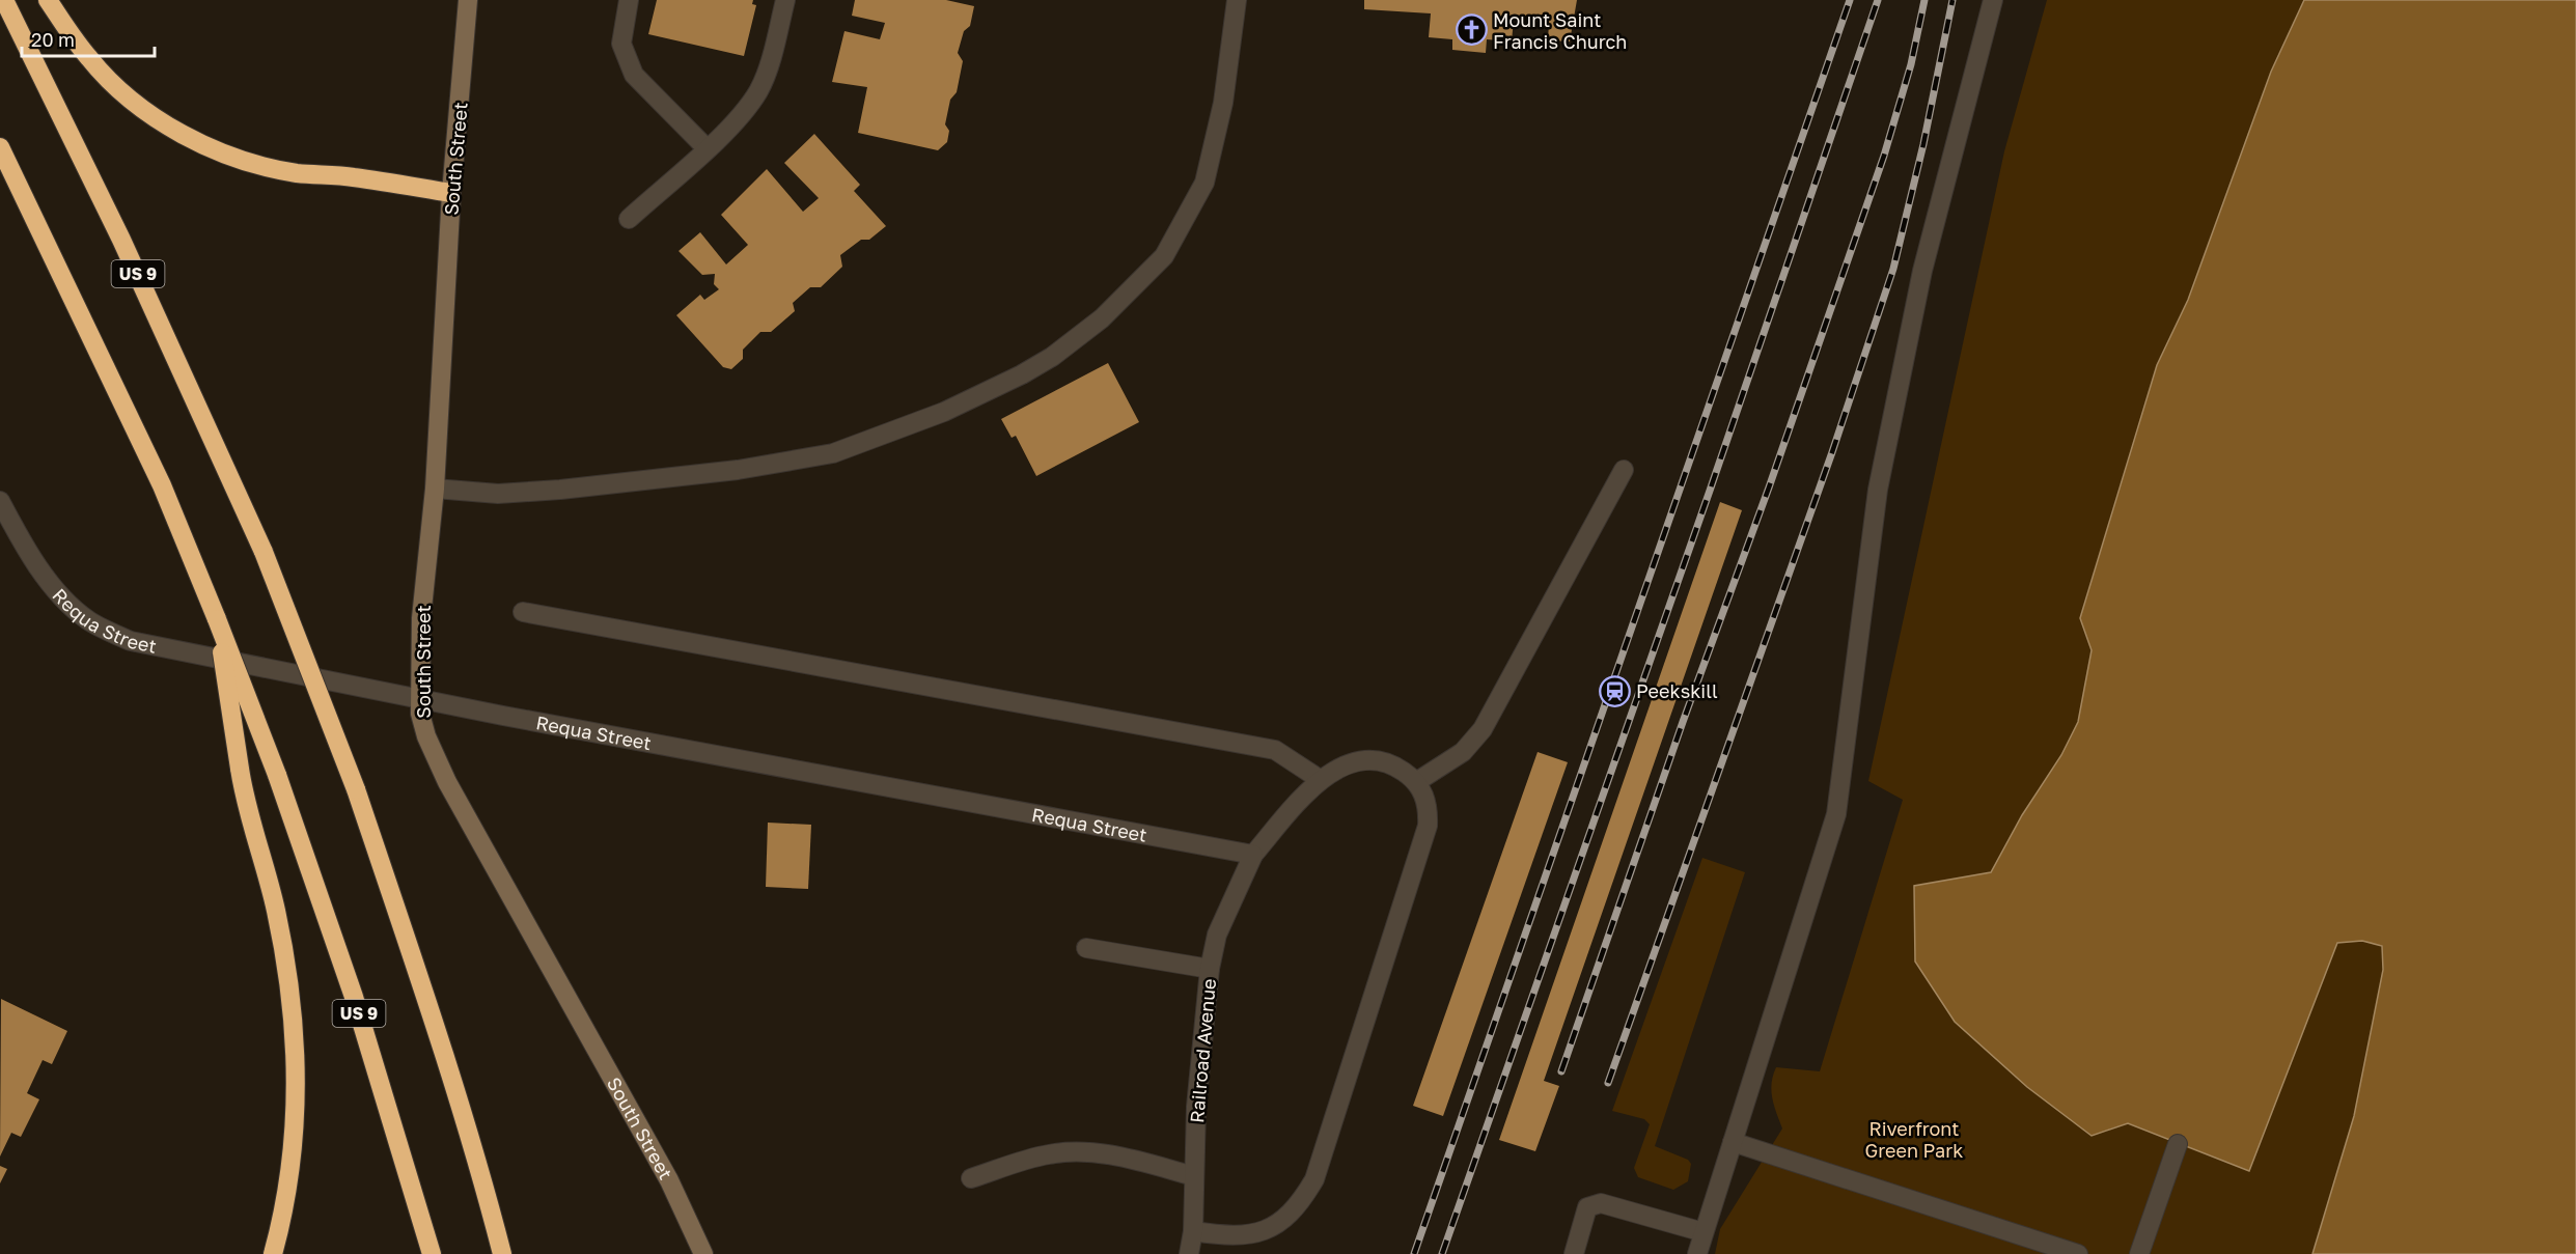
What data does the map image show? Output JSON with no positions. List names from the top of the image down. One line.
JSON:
{"streets":{"highway":["US 9"],"street":["South Street","Requa Street","Railroad Avenue"]},"crossings":[["South Street","Requa Street"],["Requa Street","Railroad Avenue"]],"parks":["Riverfront Green Park"],"places":{"church":["Mount Saint Francis Church"],"station":["Peekskill"]},"scale_bar":"20 m"}
